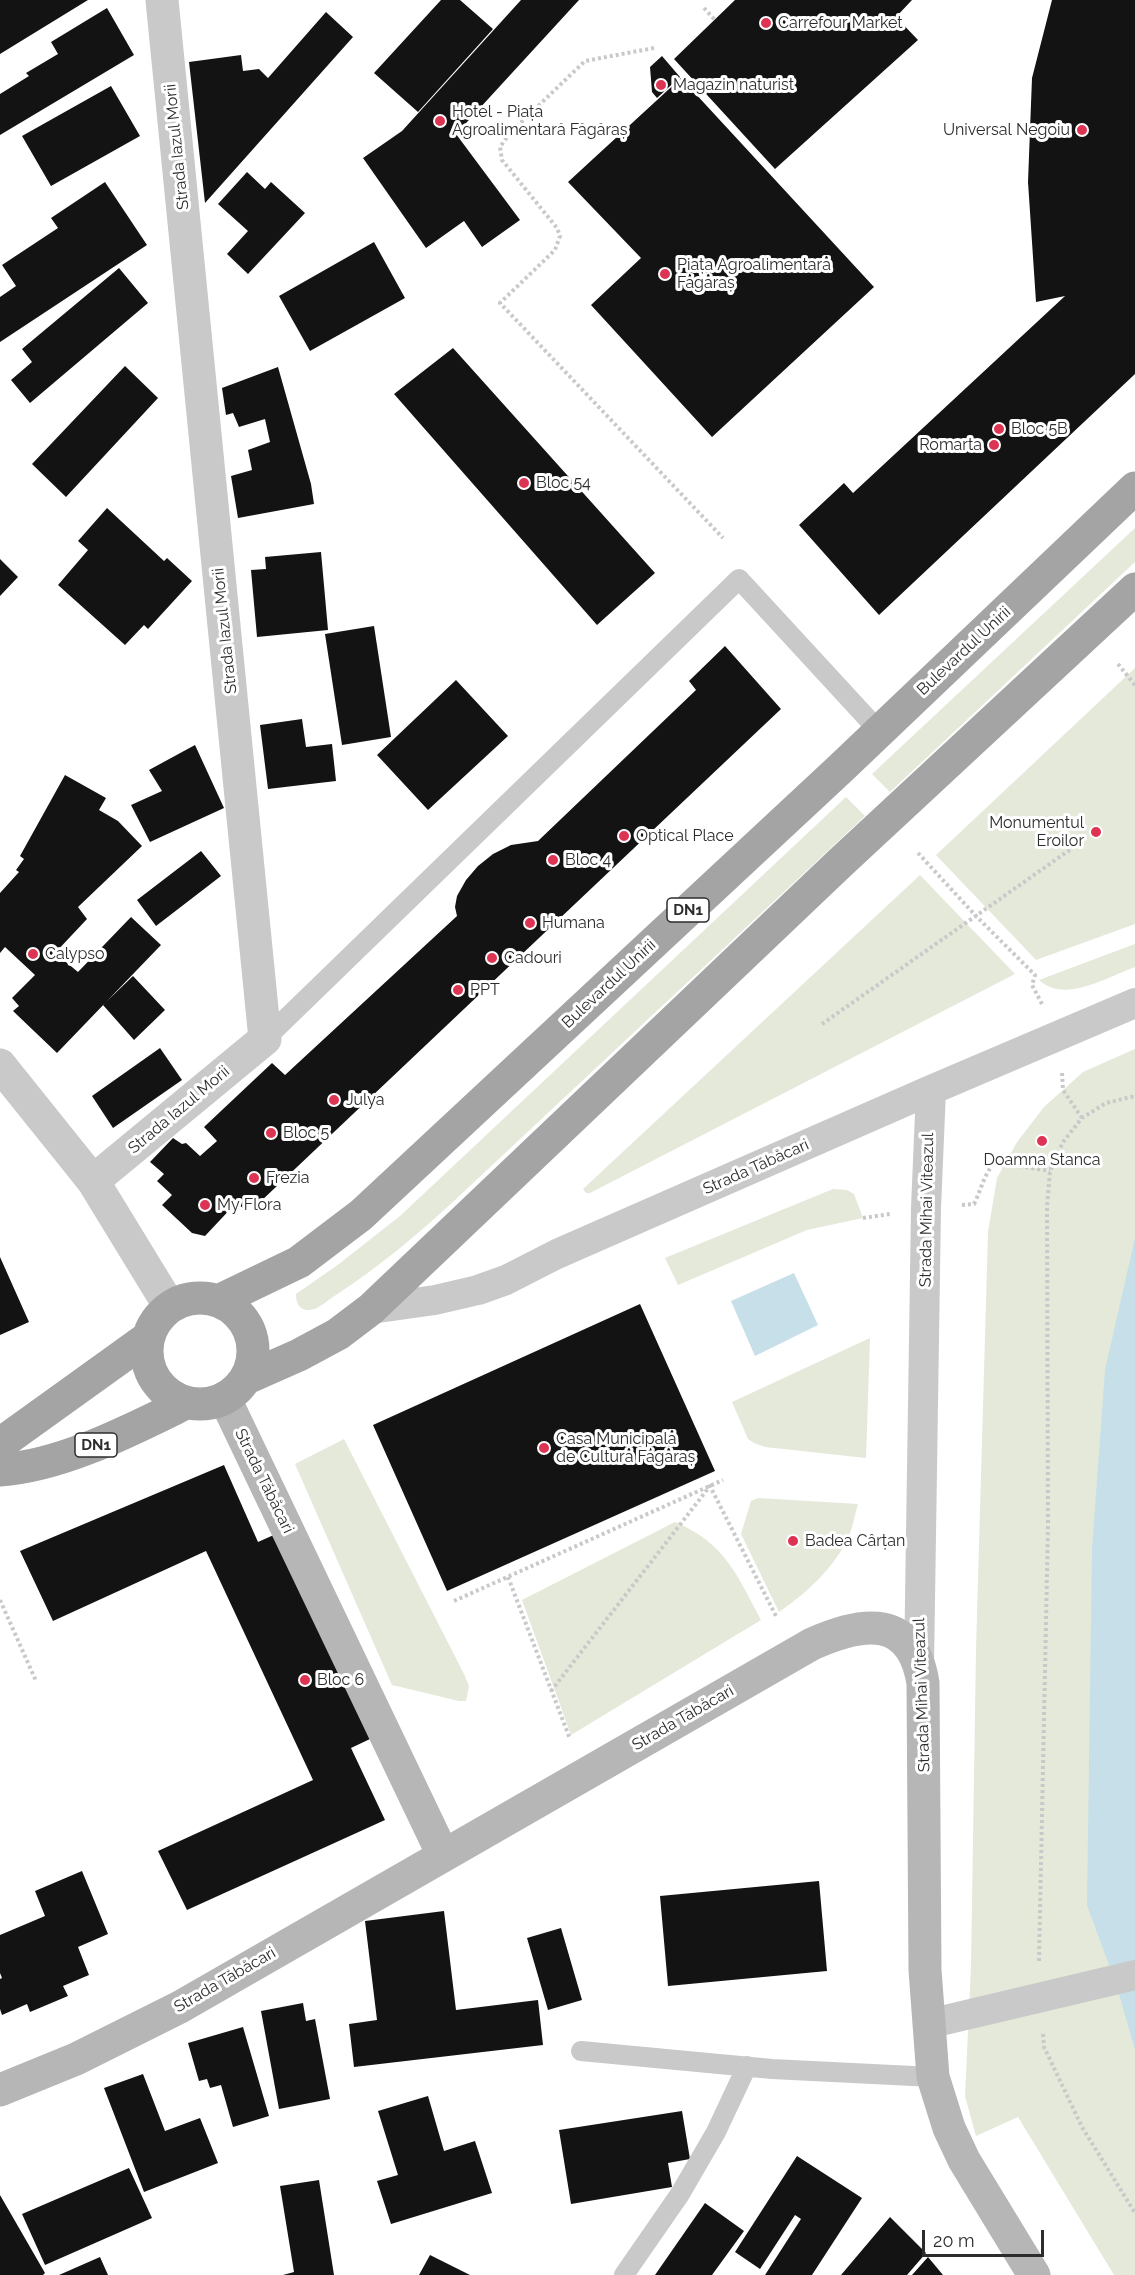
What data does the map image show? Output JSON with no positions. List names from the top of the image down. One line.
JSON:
{"streets":{"main road":["Bulevardul Unirii","DN1","Strada Tăbăcari","Strada Mihai Viteazul"],"street":["Strada Iazul Morii"]},"crossings":[["Bulevardul Unirii","DN1"],["Bulevardul Unirii","Strada Tăbăcari"],["DN1","Strada Tăbăcari"],["Strada Tăbăcari","Strada Mihai Viteazul"]],"places":["Carrefour Market","Magazin naturist","Hotel - Piața Agroalimentară Făgăraș","Universal Negoiu","Piața Agroalimentară Făgăraș","Bloc 5B","Romarta","Bloc 54","Monumentul Eroilor","Optical Place","Bloc 4","Humana","Calypso","Cadouri","PPT","Julya","Bloc 5","Doamna Stanca","Frezia","My Flora","Casa Municipală de Cultură Făgăraș","Badea Cârțan","Bloc 6"],"scale_bar":"20 m"}
